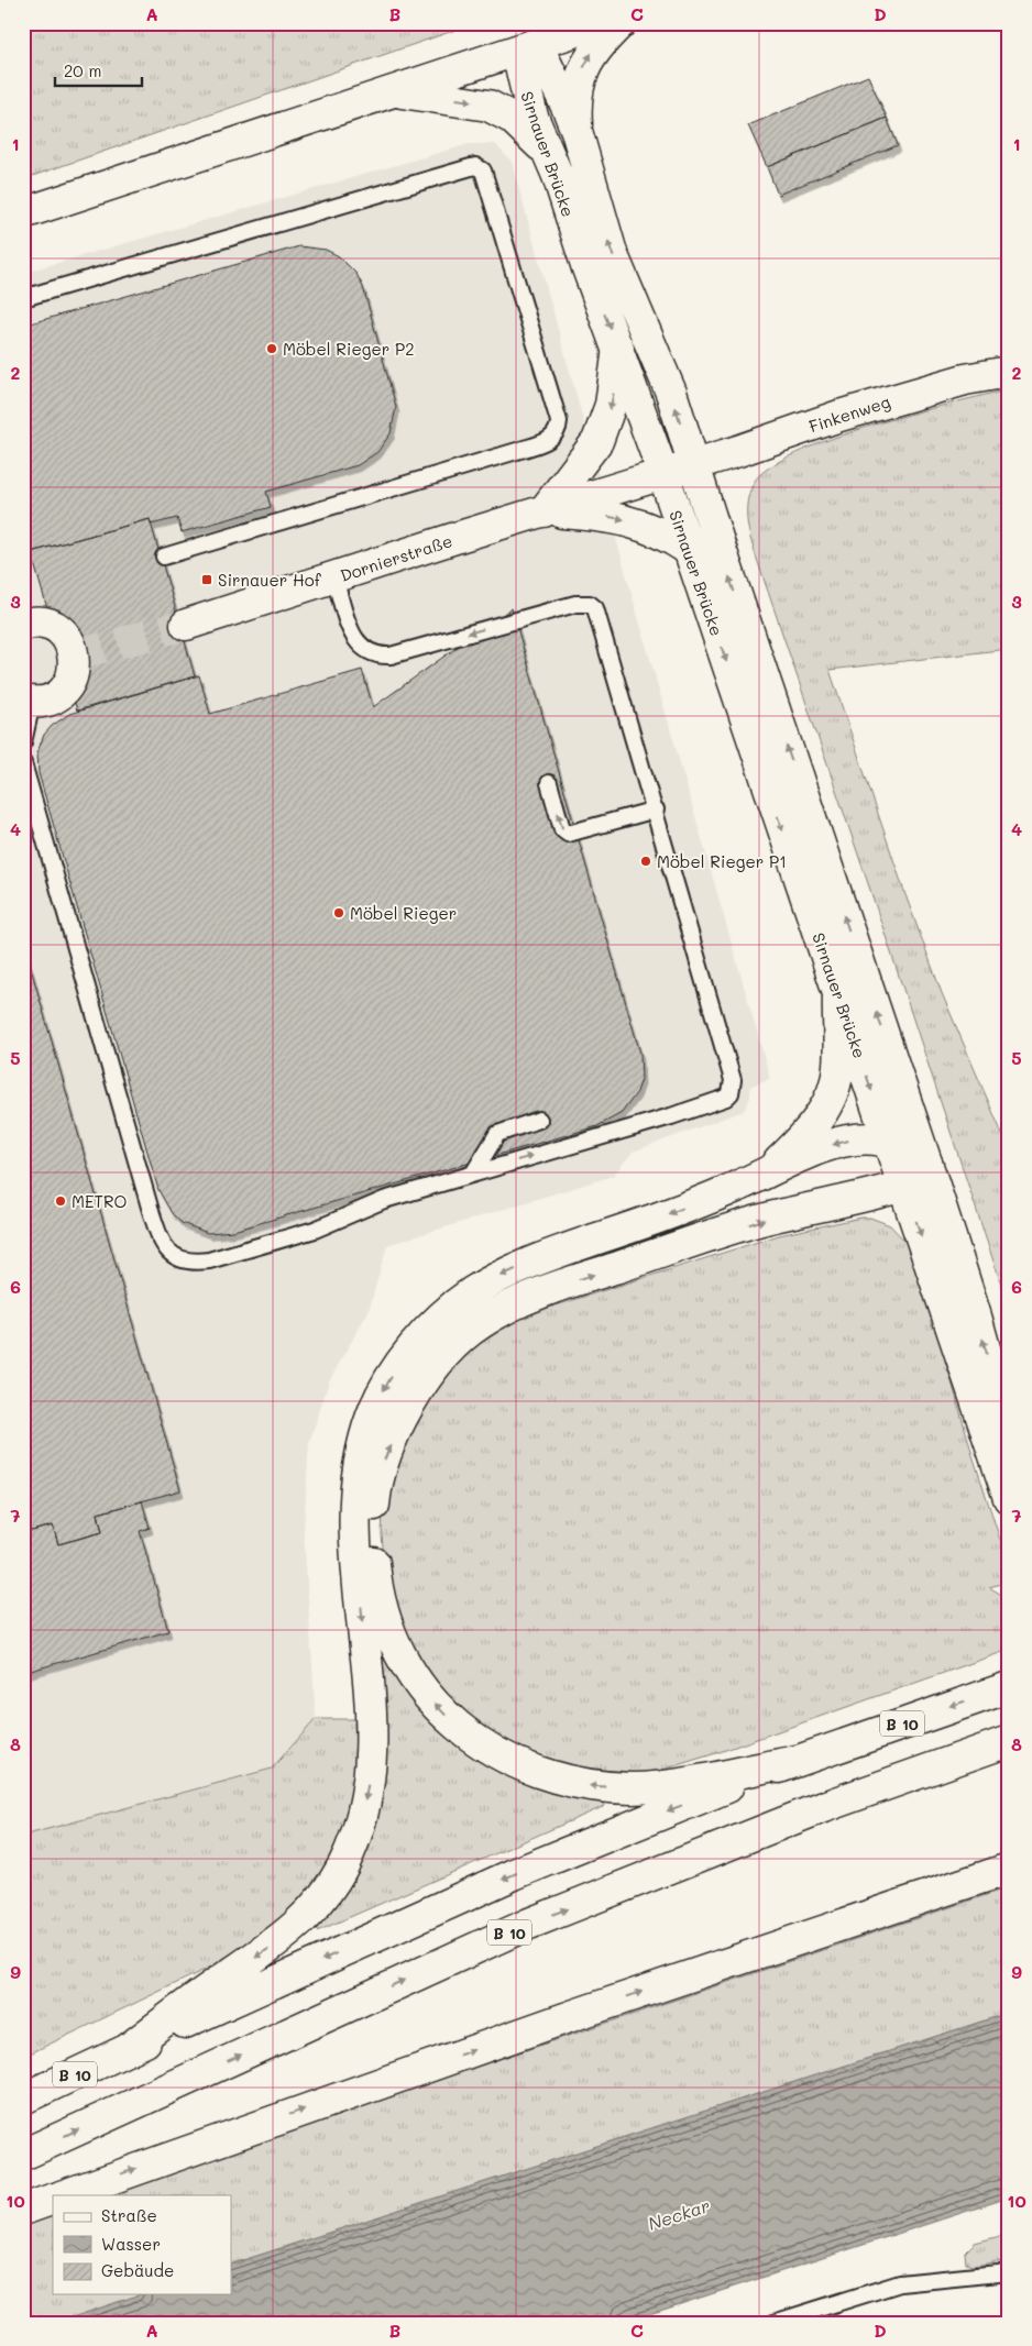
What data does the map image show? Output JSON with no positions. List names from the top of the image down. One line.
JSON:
{"streets":{"main road":["Sirnauer Brücke","Finkenweg","Dornierstraße","B 10"]},"crossings":[["Sirnauer Brücke","Finkenweg"],["Sirnauer Brücke","Dornierstraße"],["Finkenweg","Dornierstraße"]],"water":["Neckar"],"places":{"other":["Möbel Rieger P2","Möbel Rieger P1","Möbel Rieger","METRO"],"transit":["Sirnauer Hof"]},"legend":["Straße","Wasser","Gebäude"],"scale_bar":"20 m","grid":{"columns":["A","B","C","D"],"rows":["1","2","3","4","5","6","7","8","9","10"]}}
